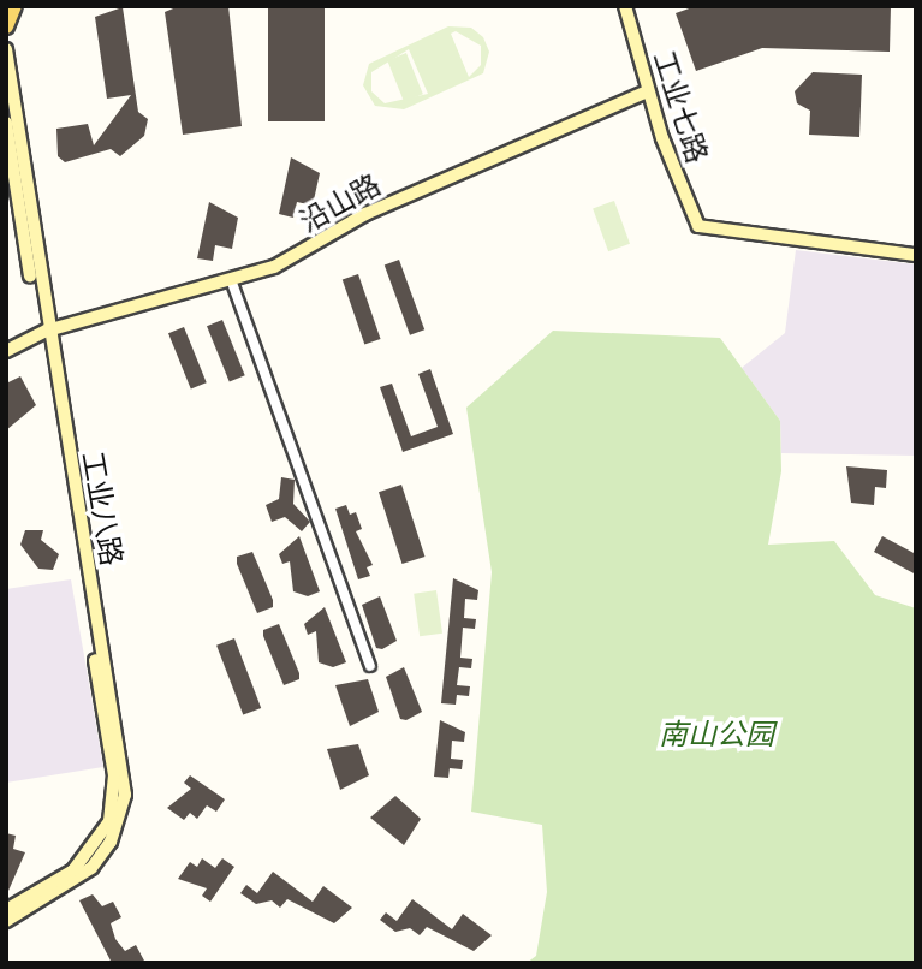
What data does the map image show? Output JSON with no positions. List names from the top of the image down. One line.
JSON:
{"streets":{"street":["工业七路","沿山路","工业八路"]},"crossings":[["工业七路","沿山路"],["沿山路","工业八路"]],"parks":["南山公园"]}
